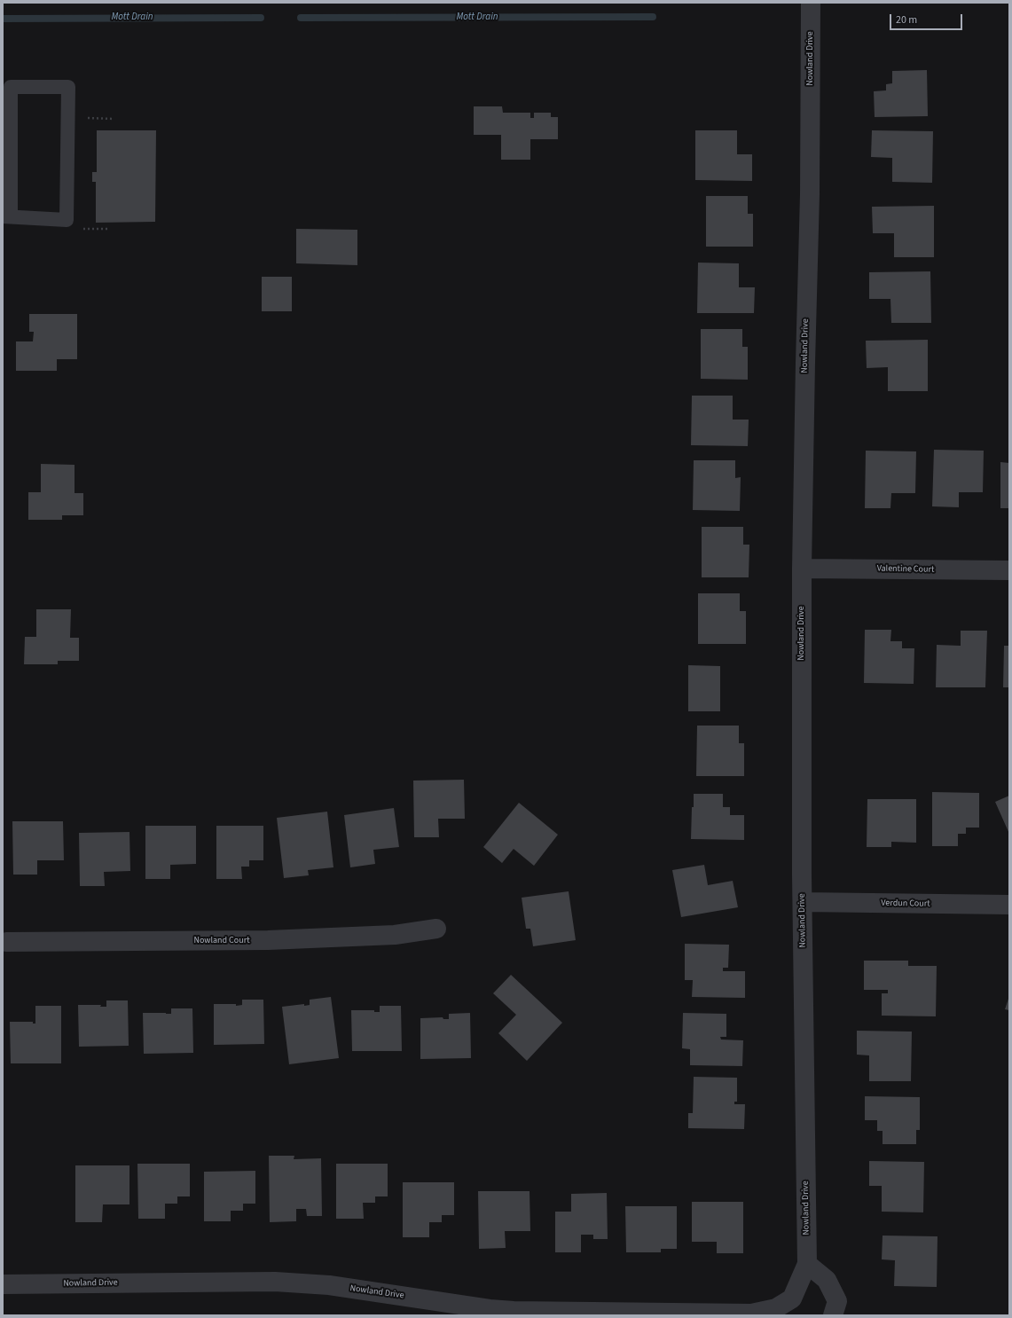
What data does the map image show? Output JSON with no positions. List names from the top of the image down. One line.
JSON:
{"streets":{"street":["Nowland Drive","Valentine Court","Verdun Court","Nowland Court"]},"crossings":[["Nowland Drive","Valentine Court"],["Nowland Drive","Verdun Court"]],"water":["Mott Drain"],"scale_bar":"20 m"}
